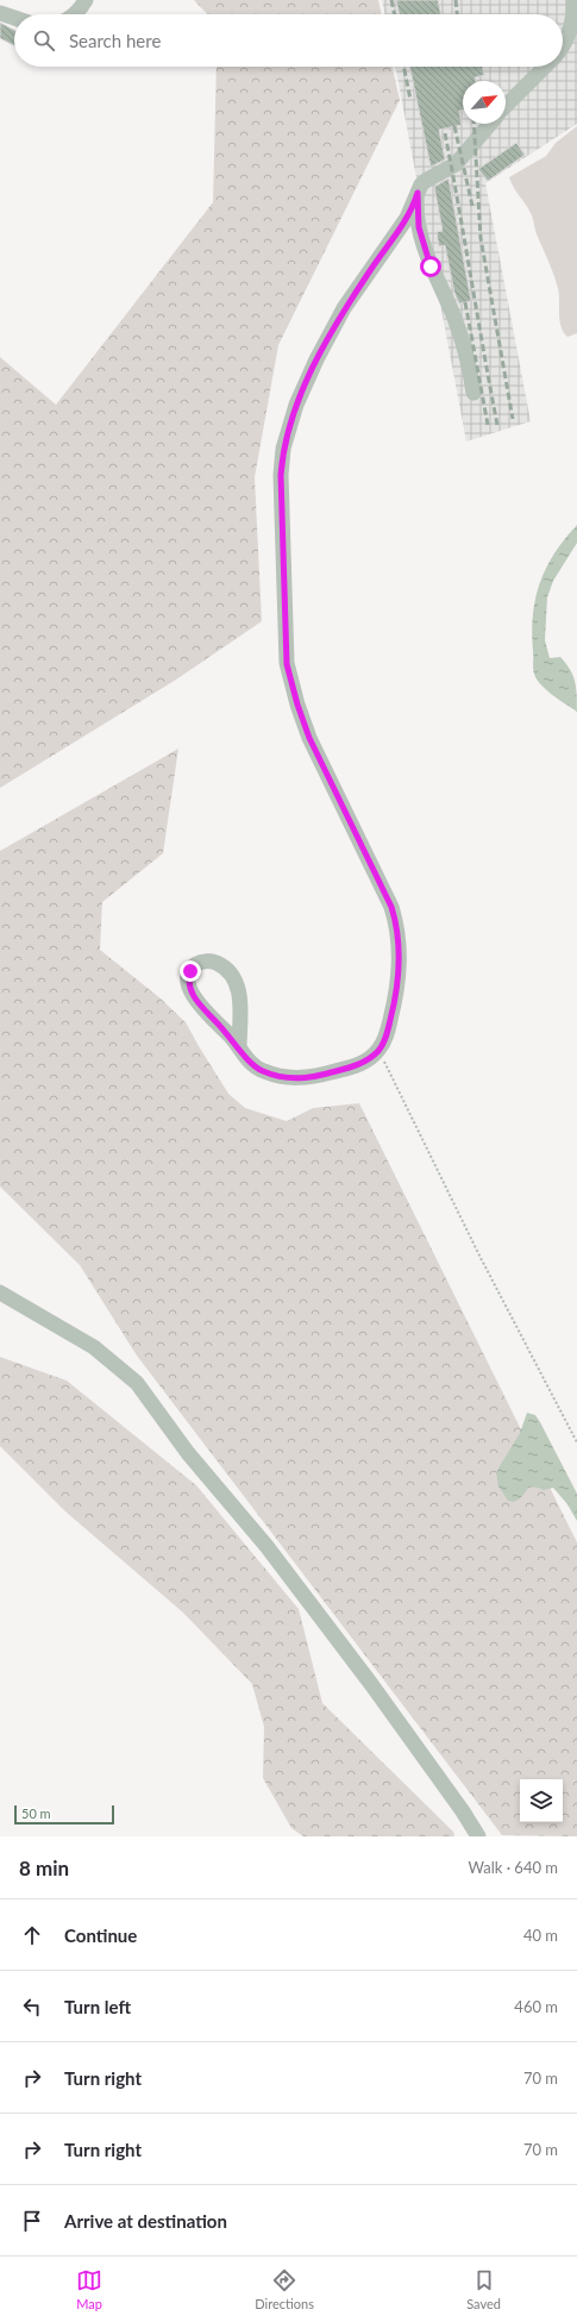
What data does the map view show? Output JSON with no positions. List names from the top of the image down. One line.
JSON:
{"scale_bar":"50 m","north":"top right","page":{"search":"Search here","scale":"50 m","heading":["8 min","Walk · 640 m"],"list":[["Continue","40 m"],["Turn left","460 m"],["Turn right","70 m"],["Turn right","70 m"],"Arrive at destination"],"nav":["Map","Directions","Saved"]}}
